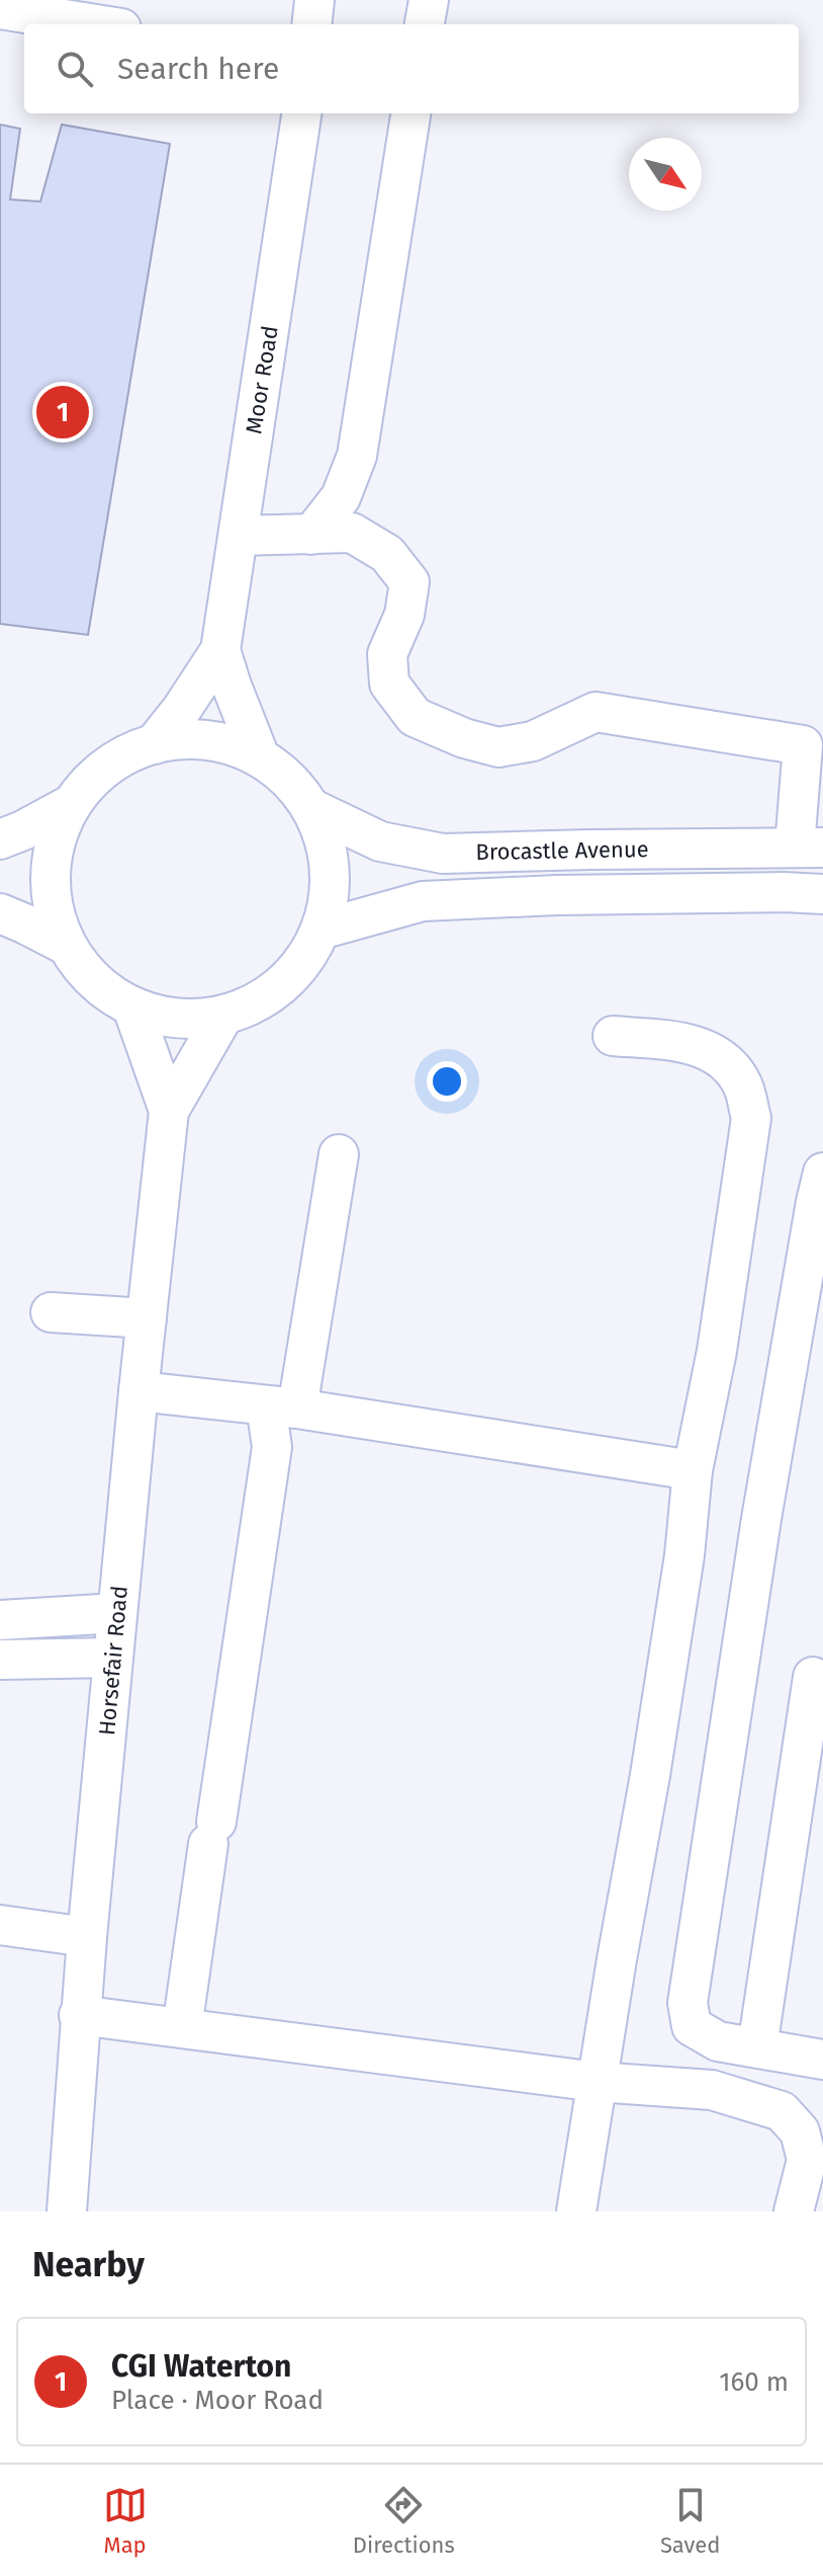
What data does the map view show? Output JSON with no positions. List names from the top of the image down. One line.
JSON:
{"streets":{"street":["Moor Road","Brocastle Avenue","Horsefair Road"]},"crossings":[["Moor Road","Brocastle Avenue"],["Moor Road","Horsefair Road"],["Brocastle Avenue","Horsefair Road"]],"north":"bottom right","page":{"search":"Search here","pins":"1","heading":"Nearby","list":[{"mark":"1","name":"CGI Waterton","note":"Place · Moor Road","value":"160 m"}],"nav":["Map","Directions","Saved"]}}
